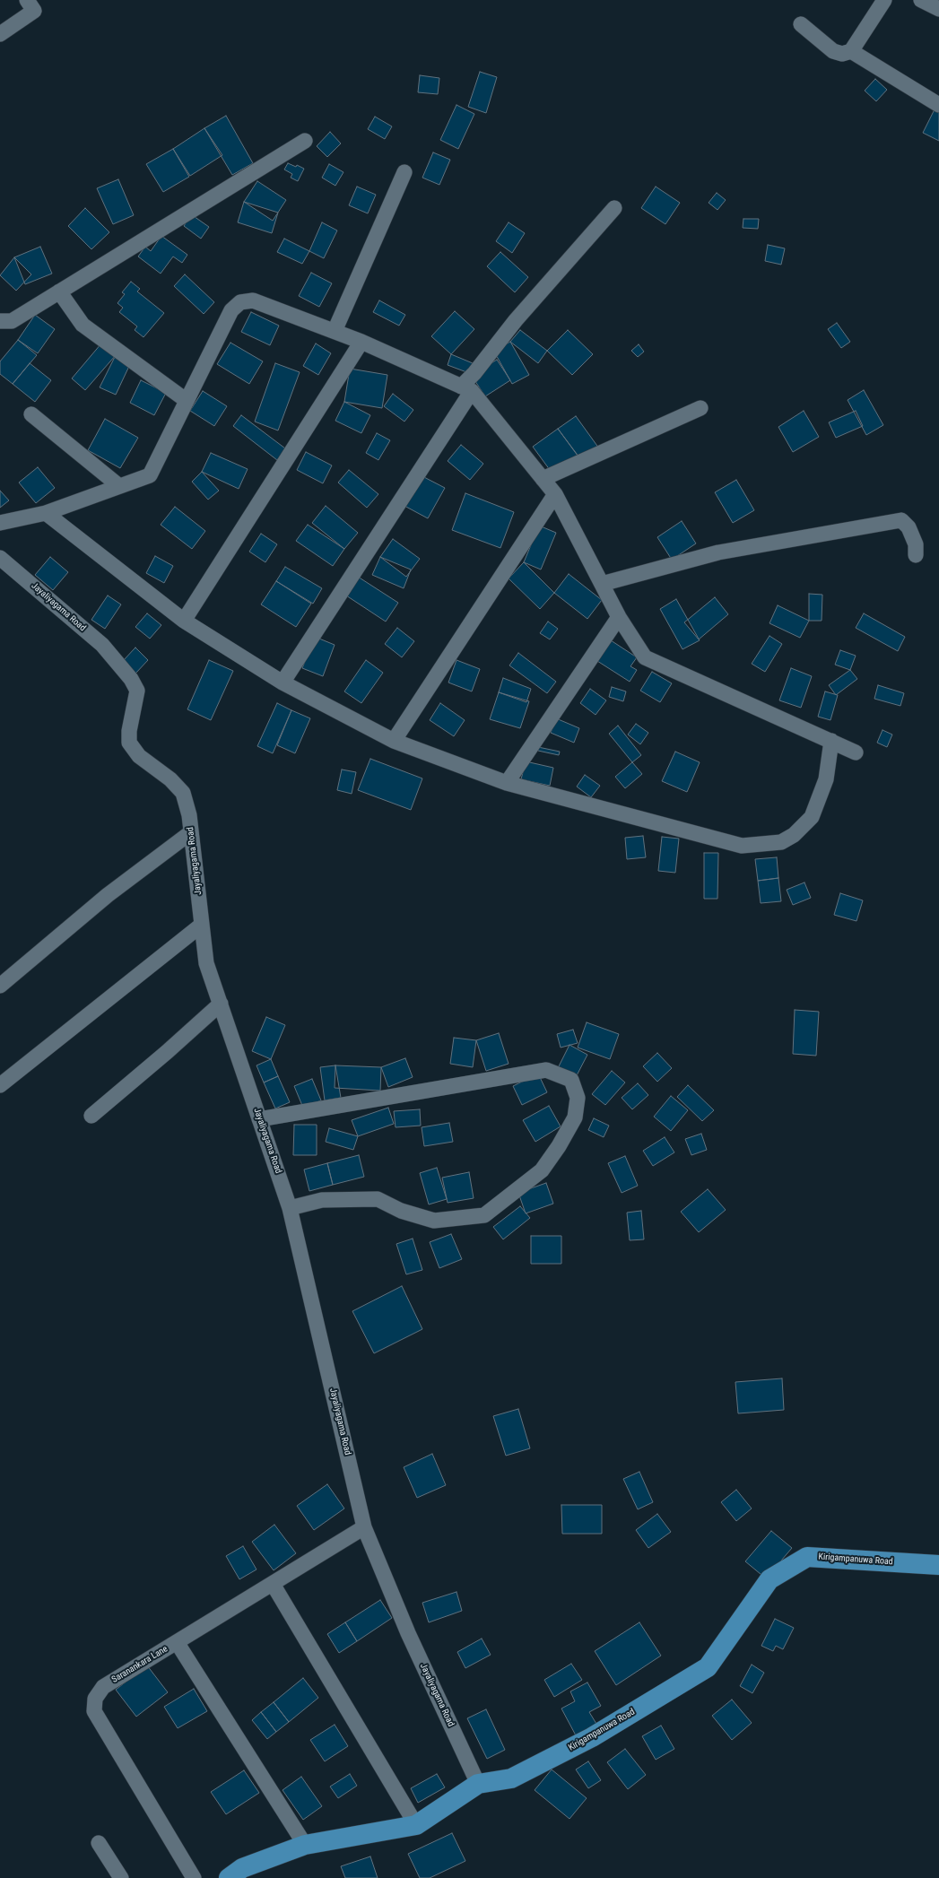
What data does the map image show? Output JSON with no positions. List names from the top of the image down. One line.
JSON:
{"streets":{"main road":["Kirigampanuwa Road"],"street":["Jayaliyagama Road","Saranankara Lane"]},"crossings":[["Jayaliyagama Road","Kirigampanuwa Road"],["Jayaliyagama Road","Saranankara Lane"]]}
